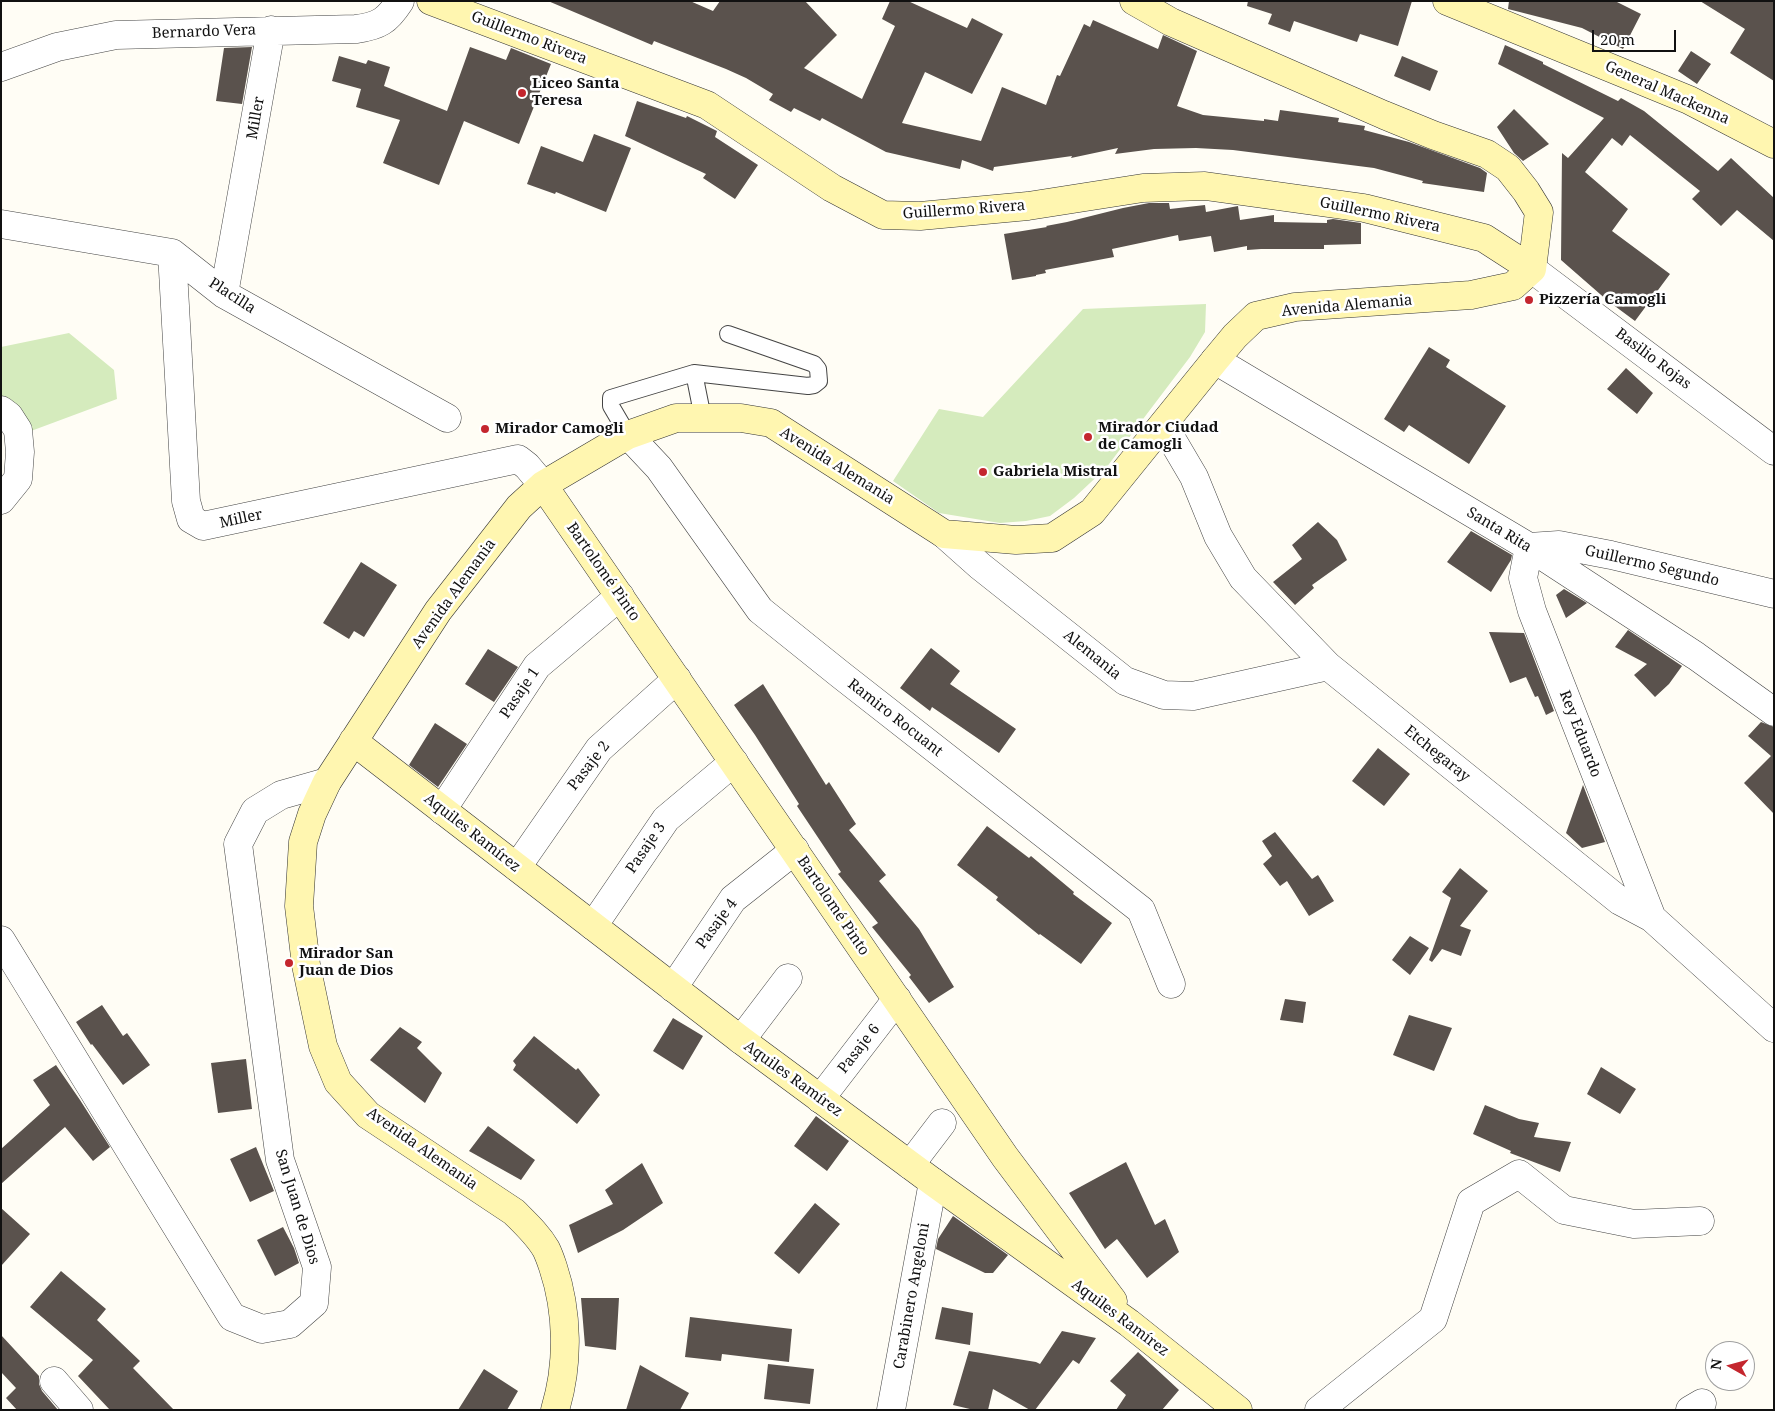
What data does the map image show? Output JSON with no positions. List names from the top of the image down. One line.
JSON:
{"streets":{"street":["Bernardo Vera","Guillermo Rivera","General Mackenna","Miller","Placilla","Avenida Alemania","Basilio Rojas","Santa Rita","Guillermo Segundo","Bartolomé Pinto","Alemania","Pasaje 1","Ramiro Rocuant","Rey Eduardo","Etchegaray","Pasaje 2","Aquiles Ramírez","Pasaje 3","Pasaje 4","Pasaje 6","San Juan de Dios","Carabinero Angeloni"]},"crossings":[["Bernardo Vera","Miller"],["Guillermo Rivera","Avenida Alemania"],["Guillermo Rivera","Basilio Rojas"],["Miller","Placilla"],["Miller","Avenida Alemania"],["Miller","Bartolomé Pinto"],["Avenida Alemania","Basilio Rojas"],["Avenida Alemania","Santa Rita"],["Avenida Alemania","Bartolomé Pinto"],["Avenida Alemania","Alemania"],["Avenida Alemania","Ramiro Rocuant"],["Avenida Alemania","Etchegaray"],["Avenida Alemania","Aquiles Ramírez"],["Avenida Alemania","San Juan de Dios"],["Santa Rita","Guillermo Segundo"],["Santa Rita","Rey Eduardo"],["Guillermo Segundo","Rey Eduardo"],["Bartolomé Pinto","Pasaje 1"],["Bartolomé Pinto","Pasaje 2"],["Bartolomé Pinto","Aquiles Ramírez"],["Bartolomé Pinto","Pasaje 3"],["Bartolomé Pinto","Pasaje 4"],["Bartolomé Pinto","Pasaje 6"],["Alemania","Etchegaray"],["Pasaje 1","Aquiles Ramírez"],["Rey Eduardo","Etchegaray"],["Pasaje 2","Aquiles Ramírez"],["Aquiles Ramírez","Pasaje 3"],["Aquiles Ramírez","Pasaje 4"],["Aquiles Ramírez","Pasaje 6"],["Aquiles Ramírez","Carabinero Angeloni"]],"places":["Liceo Santa Teresa","Pizzería Camogli","Mirador Camogli","Mirador Ciudad de Camogli","Gabriela Mistral","Mirador San Juan de Dios"],"scale_bar":"20 m","north":"left"}
